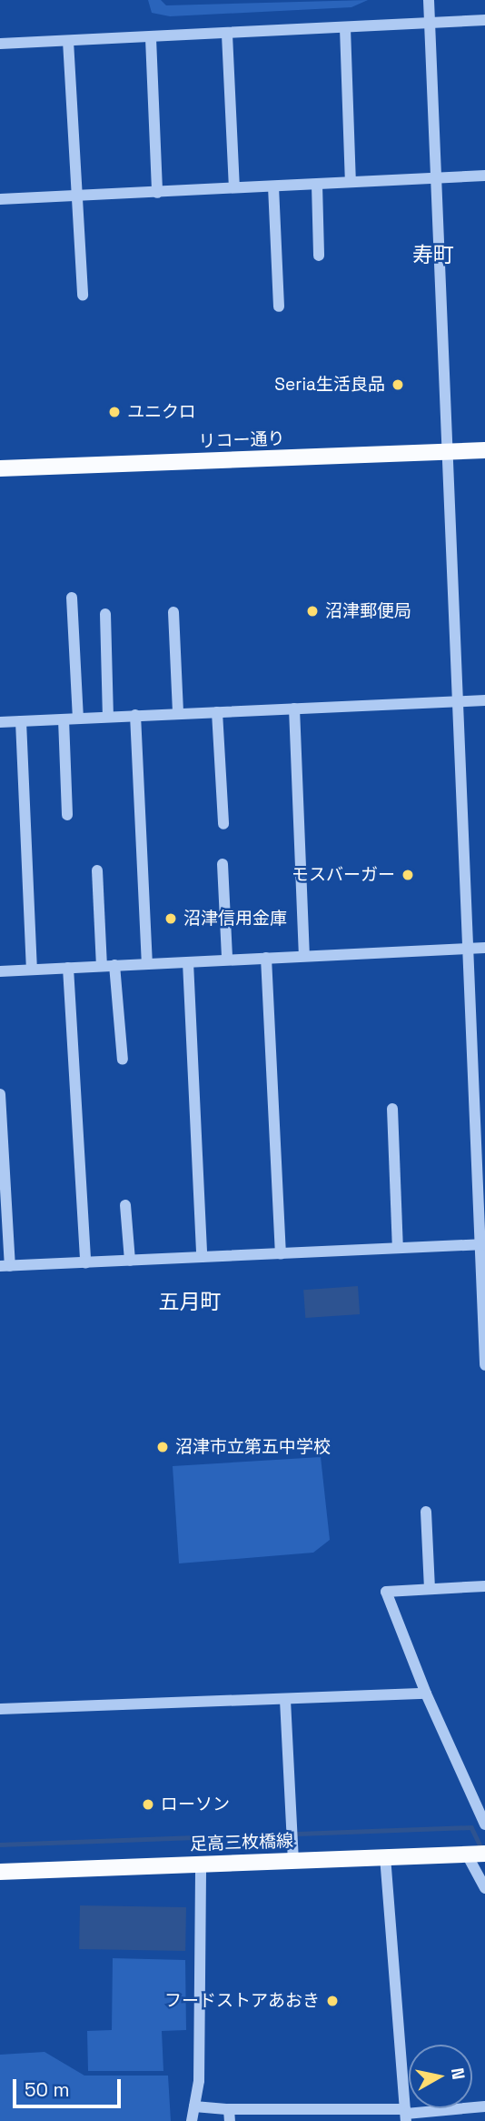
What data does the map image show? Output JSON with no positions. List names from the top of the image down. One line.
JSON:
{"streets":{"main road":["リコー通り","足高三枚橋線"]},"districts":["寿町","五月町"],"places":["Seria生活良品","ユニクロ","沼津郵便局","モスバーガー","沼津信用金庫","沼津市立第五中学校","ローソン","フードストアあおき"],"scale_bar":"50 m","north":"right"}
